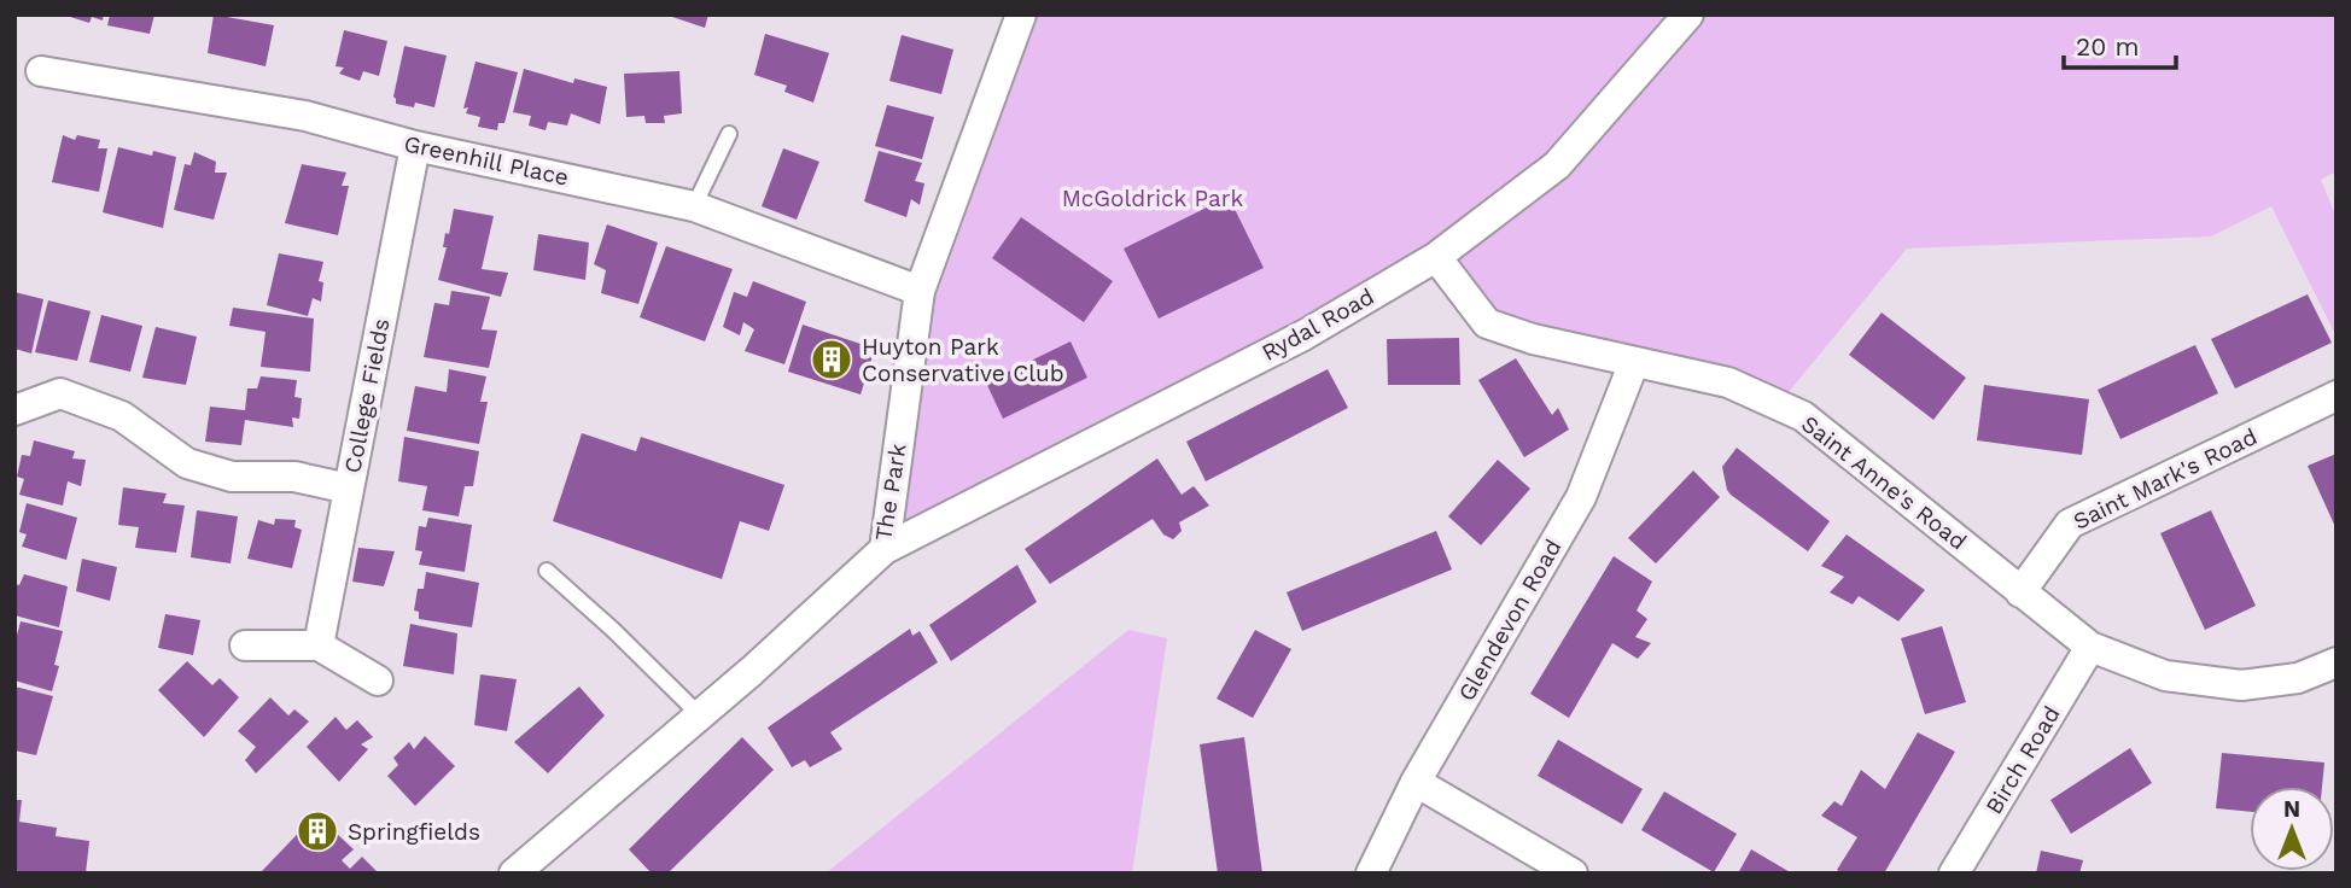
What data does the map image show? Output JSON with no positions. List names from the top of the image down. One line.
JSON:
{"streets":{"street":["Greenhill Place","Rydal Road","College Fields","Saint Mark's Road","Saint Anne's Road","The Park","Glendevon Road","Birch Road"]},"crossings":[["Greenhill Place","College Fields"],["Greenhill Place","The Park"],["Rydal Road","Saint Anne's Road"],["Rydal Road","The Park"],["Saint Mark's Road","Saint Anne's Road"],["Saint Anne's Road","Glendevon Road"],["Saint Anne's Road","Birch Road"]],"parks":["McGoldrick Park"],"places":{"building":["Huyton Park Conservative Club","Springfields"]},"scale_bar":"20 m","north":"top"}
